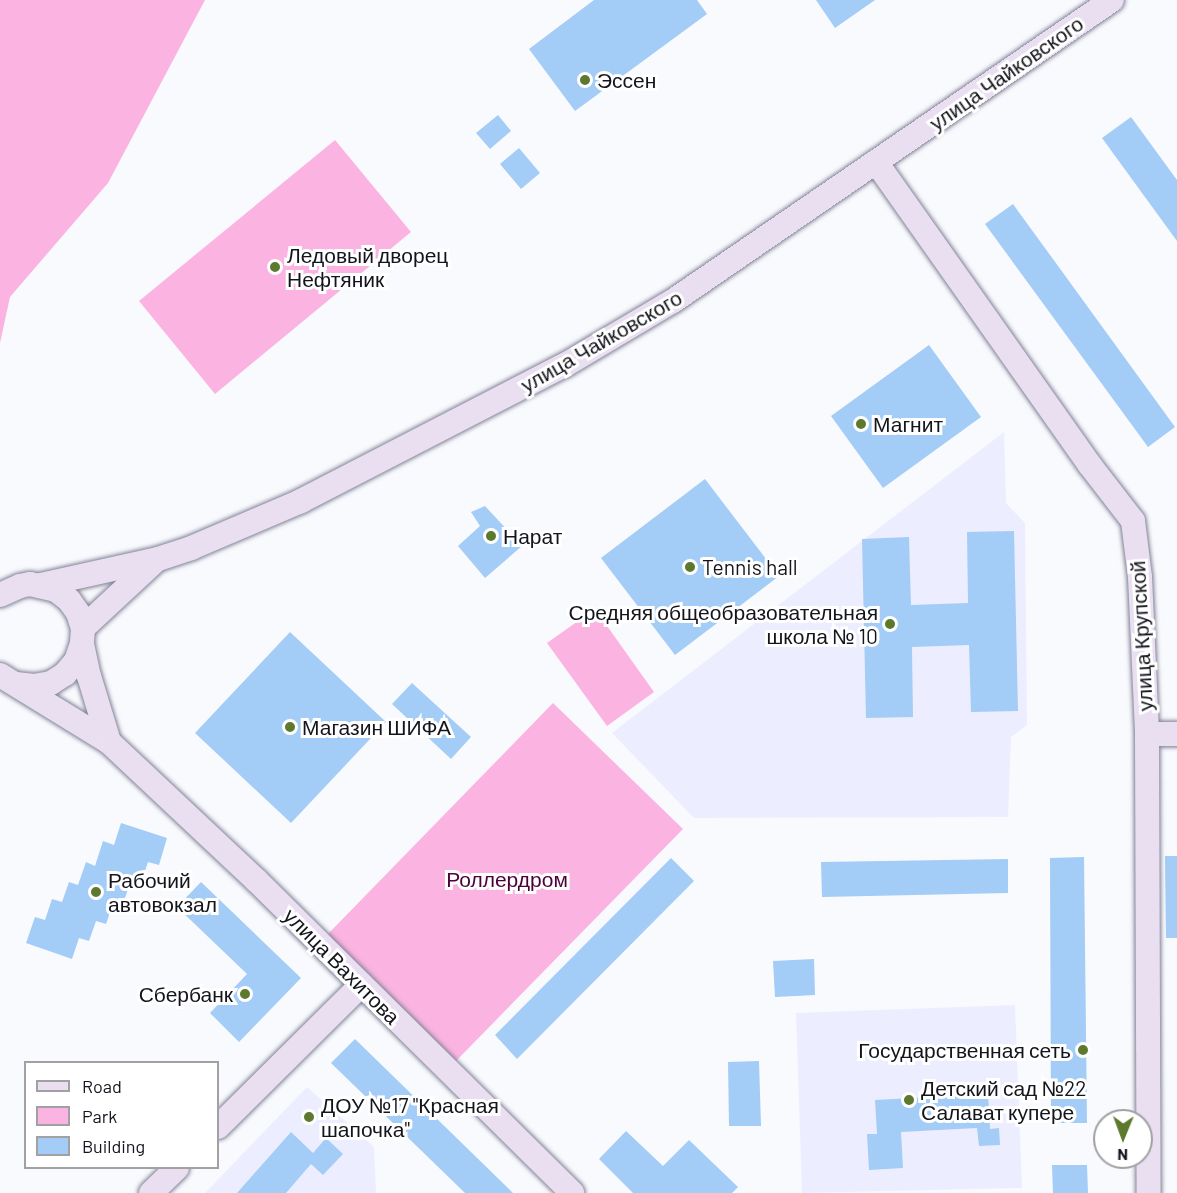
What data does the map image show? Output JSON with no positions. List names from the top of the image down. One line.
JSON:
{"streets":{"street":["улица Чайковского","улица Крупской","улица Вахитова"]},"crossings":[["улица Чайковского","улица Крупской"]],"parks":["Роллердром"],"places":["Эссен","Ледовый дворец Нефтяник","Магнит","Нарат","Tennis hall","Средняя общеобразовательная школа № 10","Магазин ШИФА","Рабочий автовокзал","Сбербанк","Государственная сеть","Детский сад №22 Салават купере","ДОУ №17 \"Красная шапочка\""],"legend":["Road","Park","Building"],"north":"bottom"}
